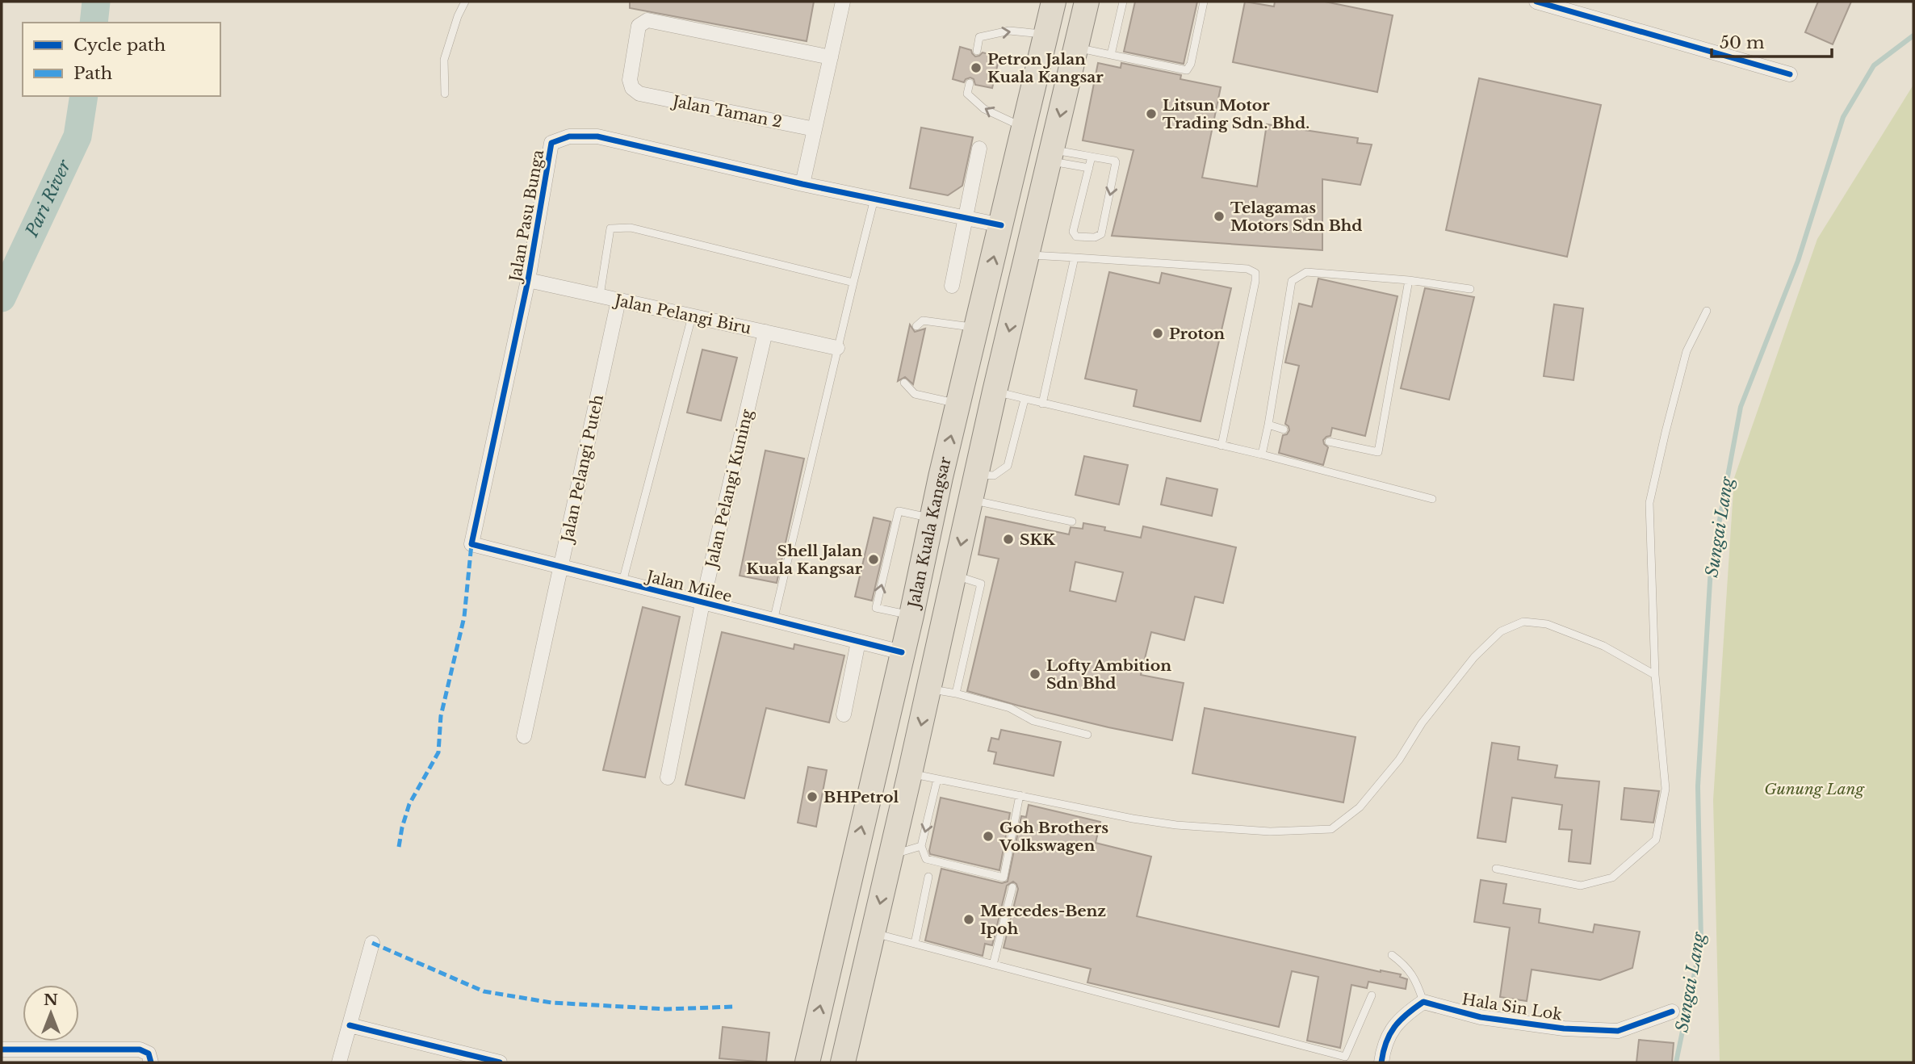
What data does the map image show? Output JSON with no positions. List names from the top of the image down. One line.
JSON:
{"streets":{"highway":["Jalan Kuala Kangsar"],"street":["Jalan Taman 2","Jalan Pasu Bunga","Jalan Pelangi Biru","Jalan Pelangi Puteh","Jalan Pelangi Kuning","Jalan Milee","Hala Sin Lok"]},"crossings":[["Jalan Pasu Bunga","Jalan Pelangi Biru"],["Jalan Pasu Bunga","Jalan Kuala Kangsar"],["Jalan Pasu Bunga","Jalan Milee"],["Jalan Pelangi Biru","Jalan Pelangi Puteh"],["Jalan Pelangi Biru","Jalan Pelangi Kuning"],["Jalan Pelangi Puteh","Jalan Milee"],["Jalan Pelangi Kuning","Jalan Milee"],["Jalan Kuala Kangsar","Jalan Milee"]],"water":["Pari River","Sungai Lang"],"parks":["Gunung Lang"],"places":["Petron Jalan Kuala Kangsar","Litsun Motor Trading Sdn. Bhd.","Telagamas Motors Sdn Bhd","Proton","SKK","Shell Jalan Kuala Kangsar","Lofty Ambition Sdn Bhd","BHPetrol","Goh Brothers Volkswagen","Mercedes-Benz Ipoh"],"legend":["Cycle path","Path"],"scale_bar":"50 m","north":"top"}
